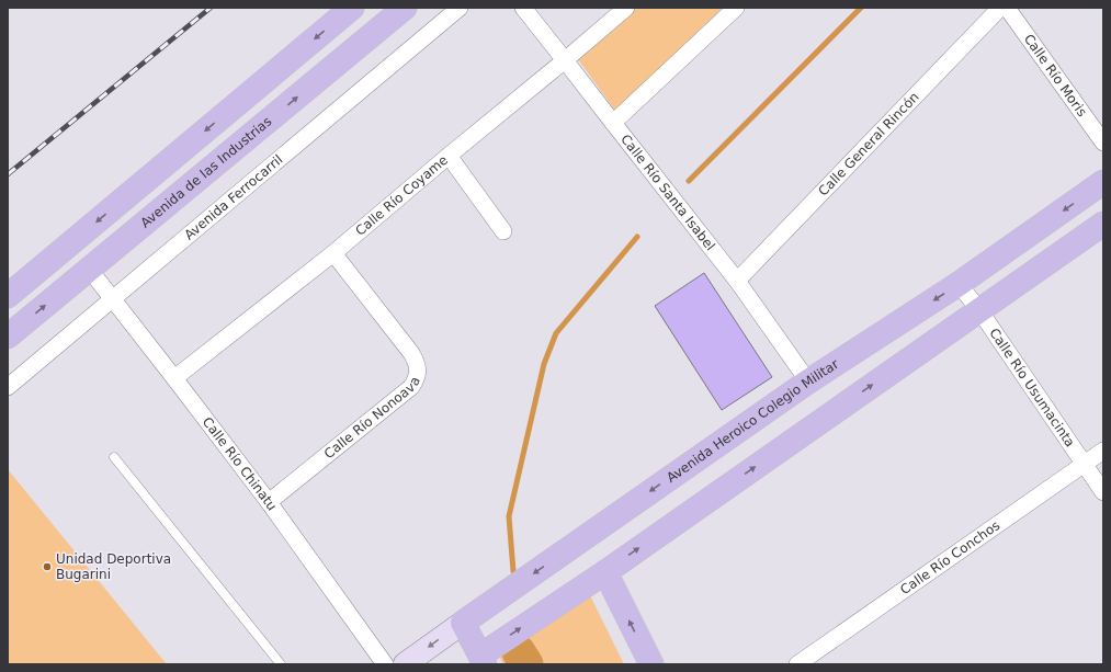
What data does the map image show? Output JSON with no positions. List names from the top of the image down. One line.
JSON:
{"streets":{"main road":["Avenida de las Industrias","Avenida Heroico Colegio Militar"],"street":["Calle Río Moris","Calle General Rincón","Calle Río Santa Isabel","Calle Río Coyame","Avenida Ferrocarril","Calle Río Usumacinta","Calle Río Nonoava","Calle Río Chinatu","Calle Río Conchos"]},"crossings":[["Calle General Rincón","Calle Río Santa Isabel"],["Avenida de las Industrias","Calle Río Chinatu"],["Calle Río Santa Isabel","Calle Río Coyame"],["Calle Río Santa Isabel","Avenida Heroico Colegio Militar"],["Calle Río Coyame","Calle Río Nonoava"],["Calle Río Coyame","Calle Río Chinatu"],["Avenida Ferrocarril","Calle Río Chinatu"],["Calle Río Usumacinta","Avenida Heroico Colegio Militar"],["Calle Río Usumacinta","Calle Río Conchos"],["Calle Río Nonoava","Calle Río Chinatu"]],"places":["Unidad Deportiva Bugarini"]}
